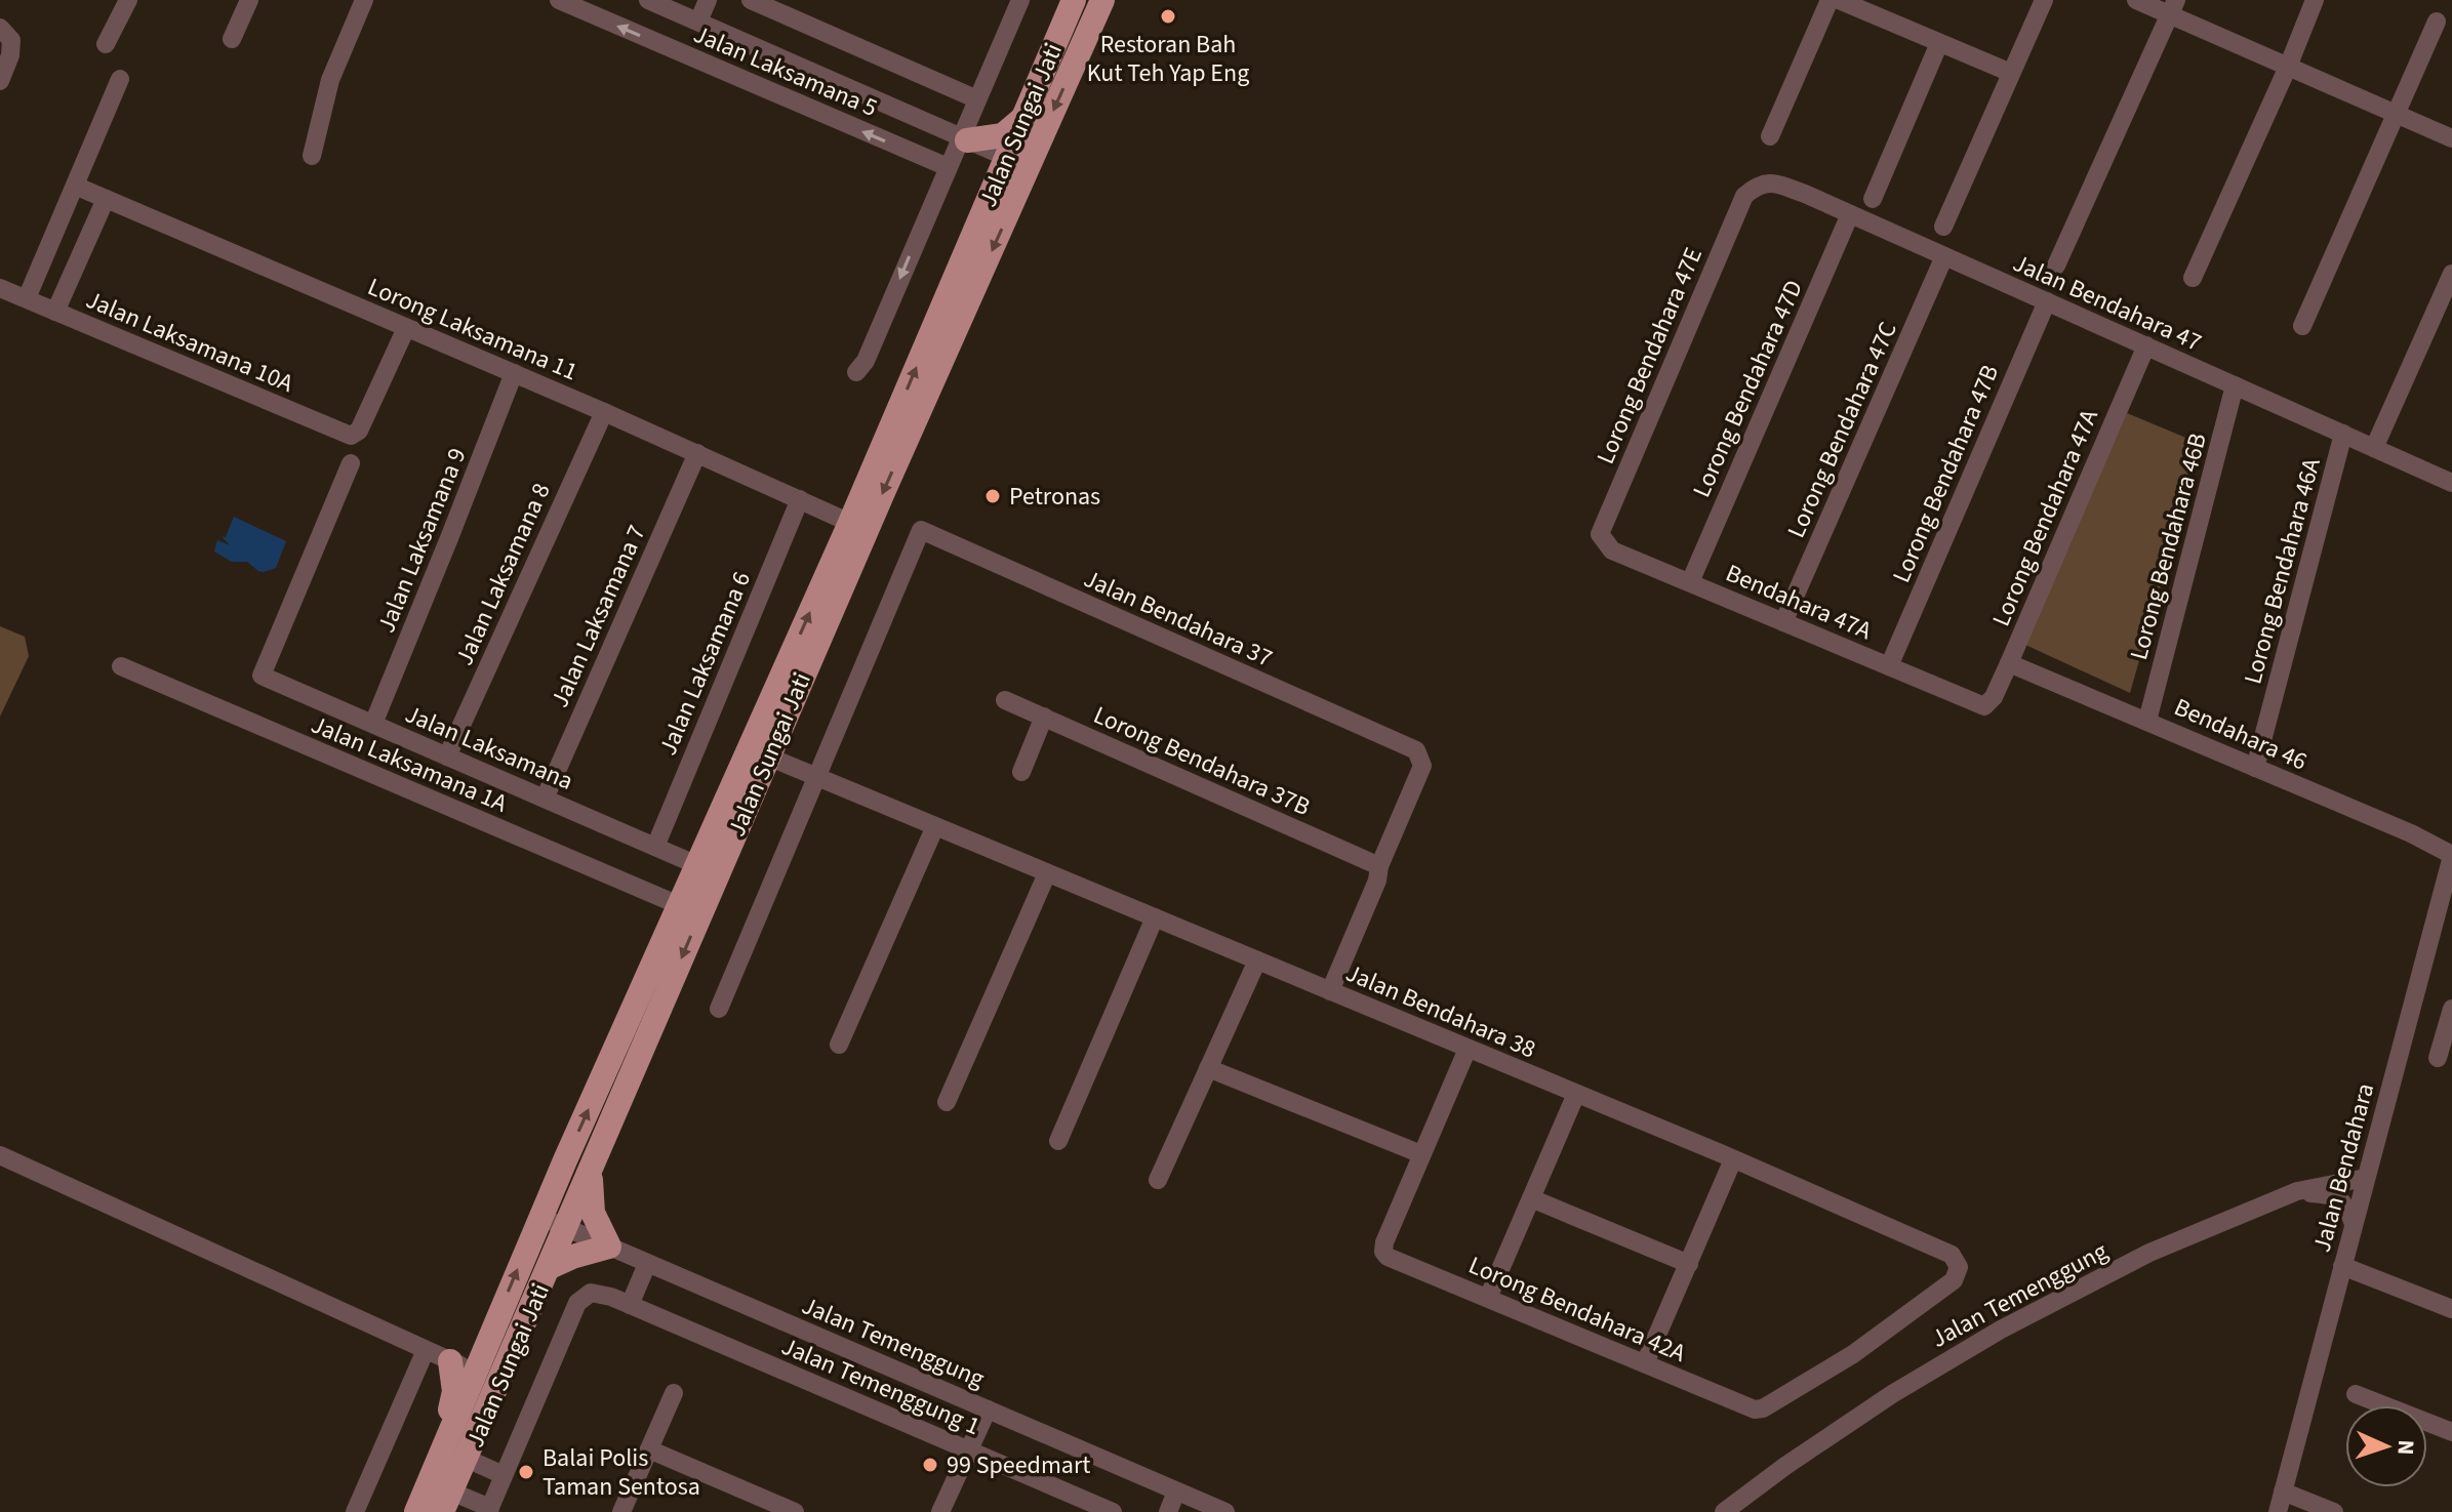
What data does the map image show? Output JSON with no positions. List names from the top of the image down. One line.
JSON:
{"streets":{"main road":["Jalan Sungai Jati"],"street":["Jalan Laksamana 5","Jalan Bendahara 47","Lorong Laksamana 11","Jalan Laksamana 10A","Lorong Bendahara 47E","Lorong Bendahara 47D","Lorong Bendahara 47C","Lorong Bendahara 47B","Lorong Bendahara 47A","Jalan Laksamana 9","Lorong Bendahara 46B","Lorong Bendahara 46A","Jalan Laksamana 8","Bendahara 47A","Jalan Laksamana 7","Jalan Bendahara 37","Jalan Laksamana 6","Bendahara 46","Jalan Laksamana","Lorong Bendahara 37B","Jalan Laksamana 1A","Jalan Bendahara 38","Jalan Bendahara","Jalan Temenggung","Lorong Bendahara 42A","Jalan Temenggung 1"]},"crossings":[["Jalan Laksamana 5","Jalan Sungai Jati"],["Jalan Sungai Jati","Lorong Laksamana 11"],["Jalan Sungai Jati","Jalan Laksamana"],["Jalan Sungai Jati","Jalan Laksamana 1A"],["Jalan Sungai Jati","Jalan Bendahara 38"],["Jalan Sungai Jati","Jalan Temenggung"],["Jalan Bendahara 47","Lorong Bendahara 47E"],["Jalan Bendahara 47","Lorong Bendahara 47D"],["Jalan Bendahara 47","Lorong Bendahara 47C"],["Jalan Bendahara 47","Lorong Bendahara 47B"],["Jalan Bendahara 47","Lorong Bendahara 47A"],["Jalan Bendahara 47","Lorong Bendahara 46B"],["Jalan Bendahara 47","Lorong Bendahara 46A"],["Lorong Laksamana 11","Jalan Laksamana 10A"],["Lorong Laksamana 11","Jalan Laksamana 9"],["Lorong Laksamana 11","Jalan Laksamana 8"],["Lorong Laksamana 11","Jalan Laksamana 7"],["Lorong Laksamana 11","Jalan Laksamana 6"],["Lorong Bendahara 47E","Bendahara 47A"],["Lorong Bendahara 47D","Bendahara 47A"],["Lorong Bendahara 47C","Bendahara 47A"],["Lorong Bendahara 47B","Bendahara 47A"],["Lorong Bendahara 47A","Bendahara 47A"],["Lorong Bendahara 47A","Bendahara 46"],["Jalan Laksamana 9","Jalan Laksamana"],["Lorong Bendahara 46B","Bendahara 46"],["Lorong Bendahara 46A","Bendahara 46"],["Jalan Laksamana 8","Jalan Laksamana"],["Jalan Laksamana 7","Jalan Laksamana"],["Jalan Bendahara 37","Lorong Bendahara 37B"],["Jalan Bendahara 37","Jalan Bendahara 38"],["Jalan Laksamana 6","Jalan Laksamana"],["Bendahara 46","Jalan Bendahara"],["Jalan Bendahara 38","Lorong Bendahara 42A"],["Jalan Bendahara","Jalan Temenggung"]],"places":["Restoran Bah Kut Teh Yap Eng","Petronas","99 Speedmart","Balai Polis Taman Sentosa"],"north":"right"}
